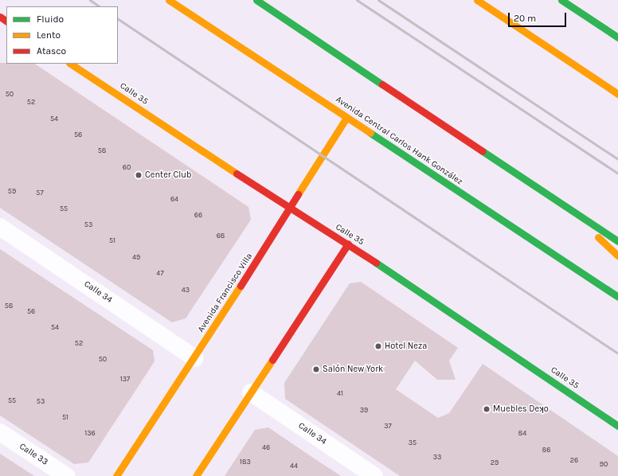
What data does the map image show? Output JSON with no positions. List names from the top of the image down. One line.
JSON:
{"streets":{"main road":["Calle 35","Avenida Central Carlos Hank González","Avenida Francisco Villa"],"street":["Calle 34","Calle 33"]},"crossings":[["Calle 35","Avenida Francisco Villa"],["Avenida Central Carlos Hank González","Avenida Francisco Villa"],["Calle 34","Avenida Francisco Villa"]],"places":["Center Club","Hotel Neza","Salón New York","Muebles Deʞo"],"house_numbers":["50","52","54","56","58","60","59","57","64","55","66","53","68","51","49","47","43","58","56","54","52","50","137","41","55","53","39","51","37","136","84","35","46","86","33","26","183","29","90","44"],"legend":["Fluido","Lento","Atasco"],"scale_bar":"20 m"}
